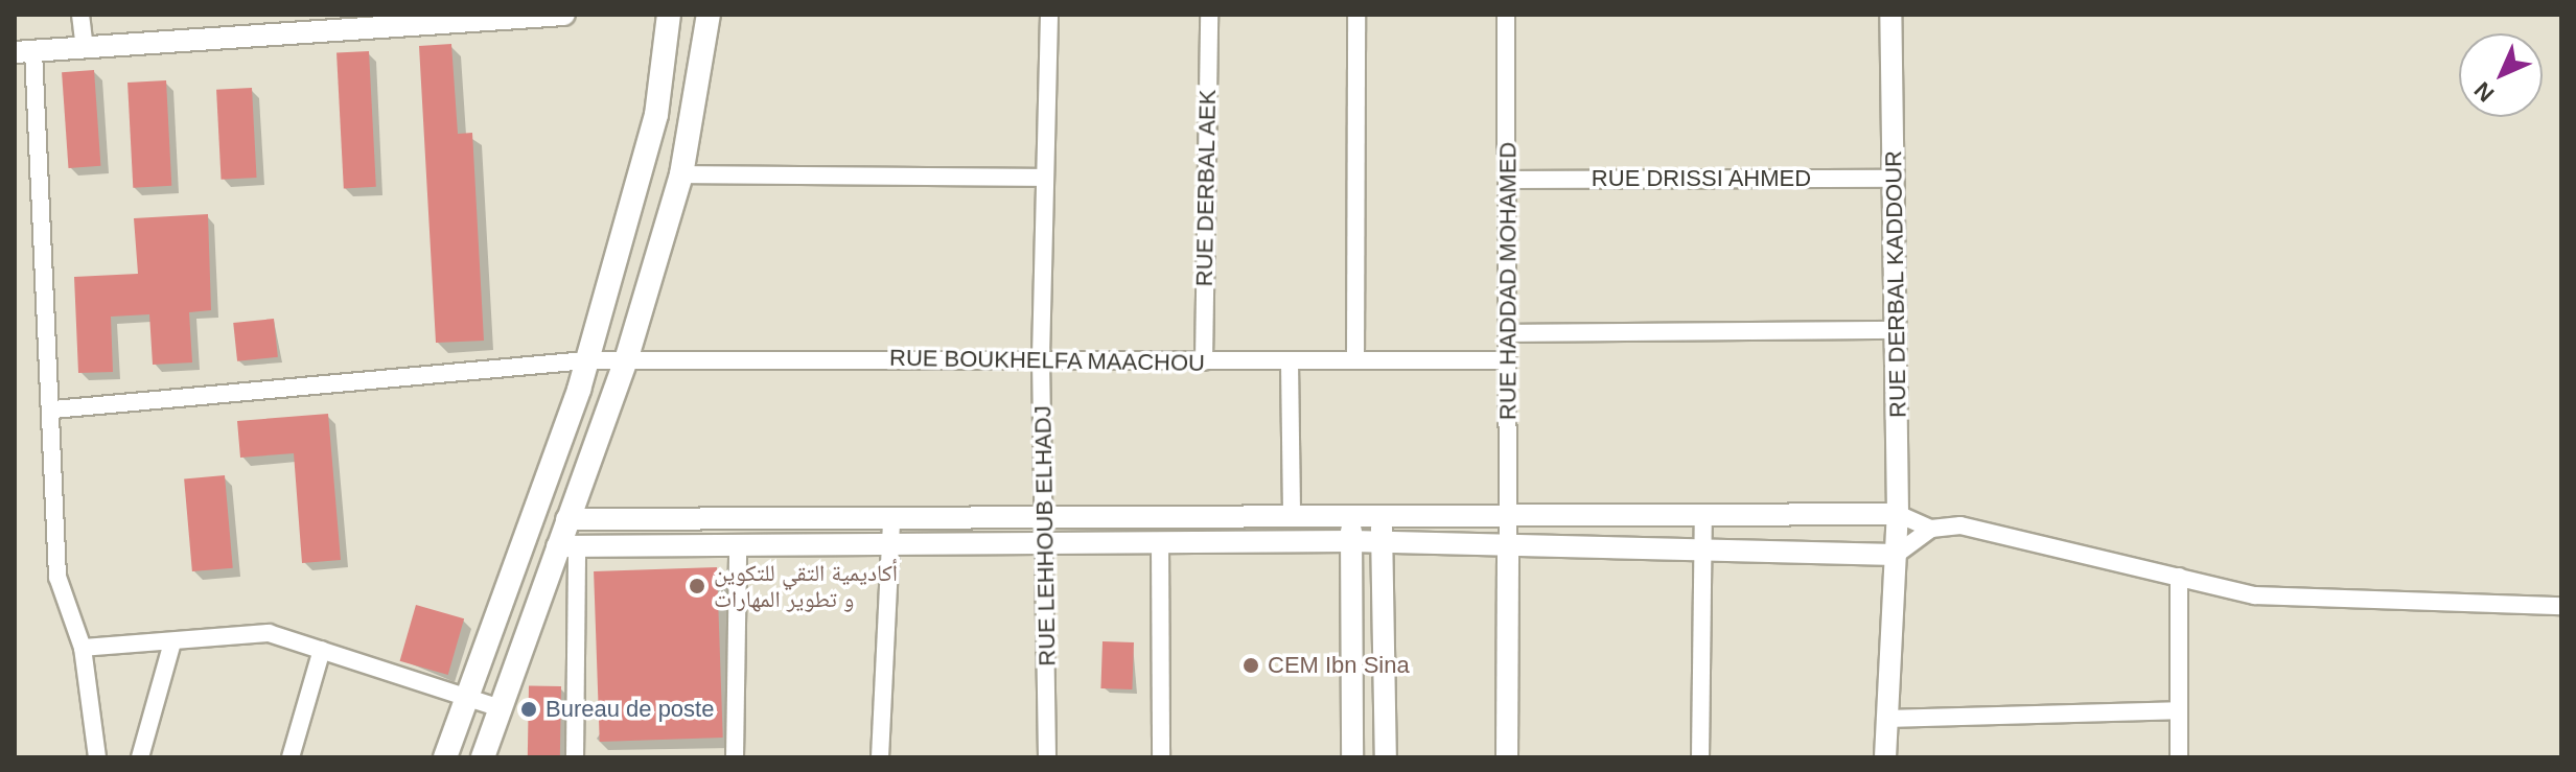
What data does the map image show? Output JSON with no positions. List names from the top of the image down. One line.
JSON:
{"streets":{"street":["RUE DRISSI AHMED","RUE DERBAL AEK","RUE HADDAD MOHAMED","RUE DERBAL KADDOUR","RUE BOUKHELFA MAACHOU","RUE LEHHOUB ELHADJ"]},"crossings":[["RUE DRISSI AHMED","RUE HADDAD MOHAMED"],["RUE DRISSI AHMED","RUE DERBAL KADDOUR"],["RUE DERBAL AEK","RUE BOUKHELFA MAACHOU"],["RUE HADDAD MOHAMED","RUE BOUKHELFA MAACHOU"],["RUE BOUKHELFA MAACHOU","RUE LEHHOUB ELHADJ"]],"places":["أكاديمية التقي للتكوين و تطوير المهارات","CEM Ibn Sina","Bureau de poste"],"north":"bottom left"}
